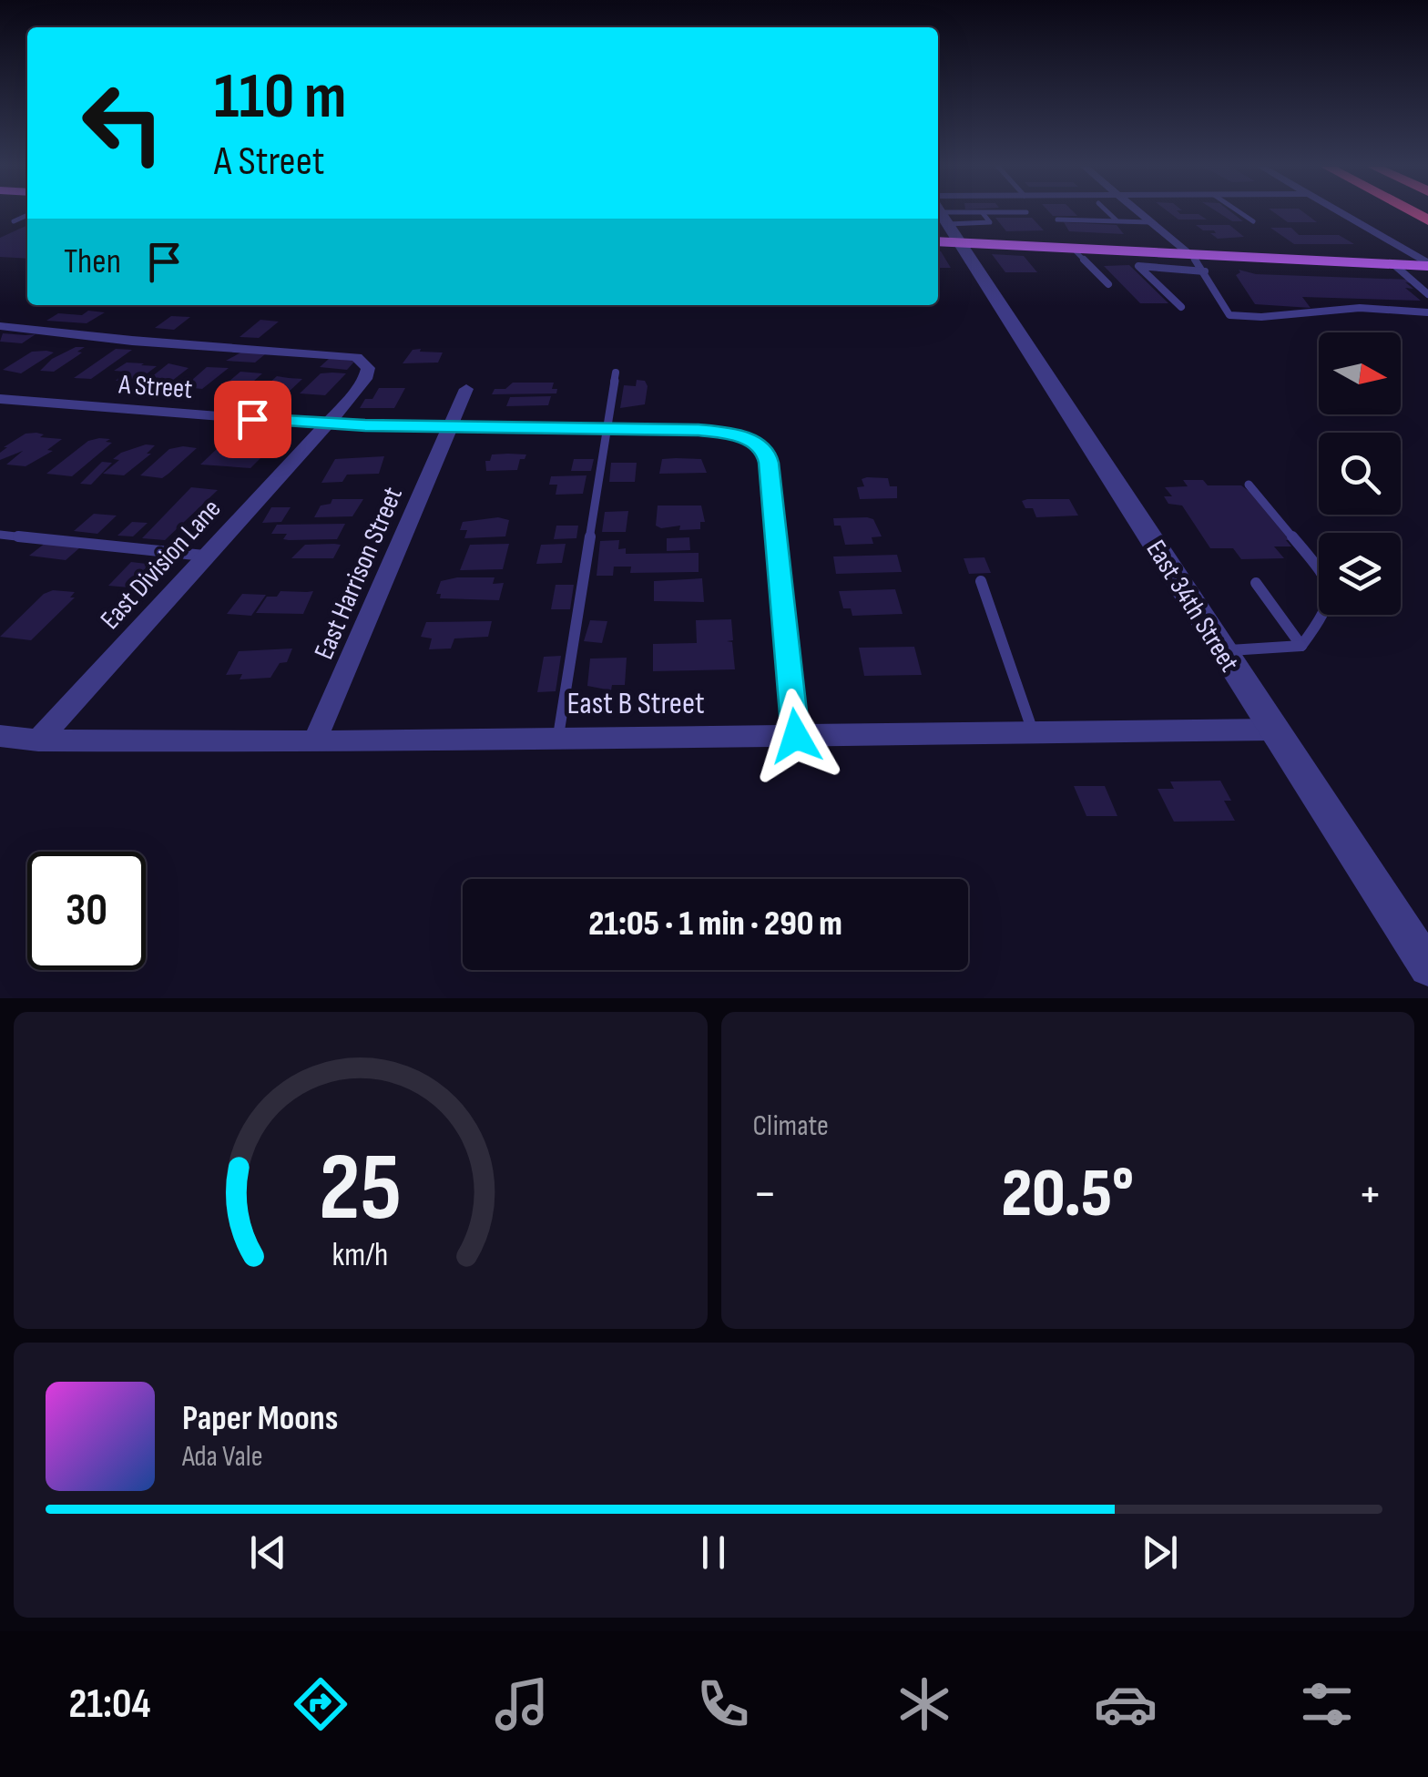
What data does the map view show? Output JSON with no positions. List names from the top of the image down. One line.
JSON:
{"streets":{"street":["A Street","East Division Lane","East Harrison Street","East 34th Street","East B Street"]},"crossings":[["A Street","East Division Lane"],["A Street","East Harrison Street"],["A Street","East B Street"],["East Division Lane","East B Street"],["East Harrison Street","East B Street"],["East 34th Street","East B Street"]],"north":"right","page":{"turn":["110 m","A Street"],"then":"Then","limit":"30","trip":"21:05 · 1 min · 290 m","tile":"Climate","heat":["−","20.5°","+"],"song":["Paper Moons","Ada Vale"],"tabs":"21:04","gauge":["25","km/h"]}}
